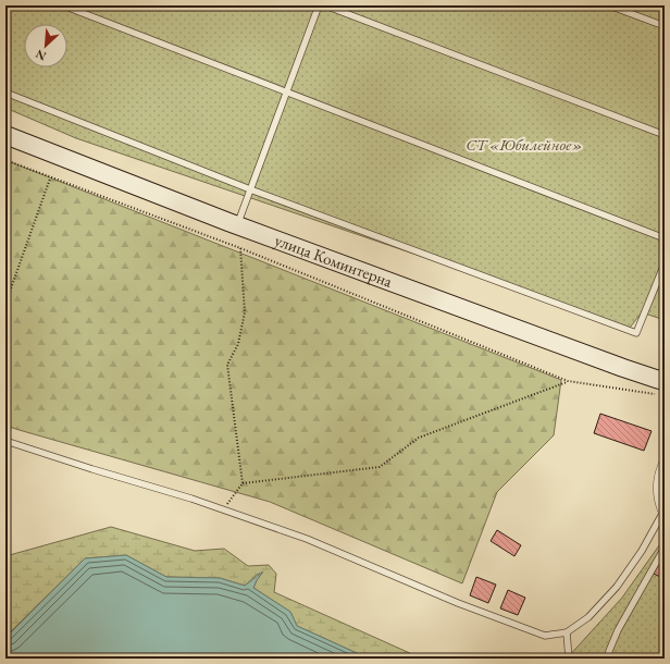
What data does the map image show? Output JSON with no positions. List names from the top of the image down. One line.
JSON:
{"streets":{"street":["улица Коминтерна"]},"parks":["СТ «Юбилейное»"],"north":"bottom left"}
